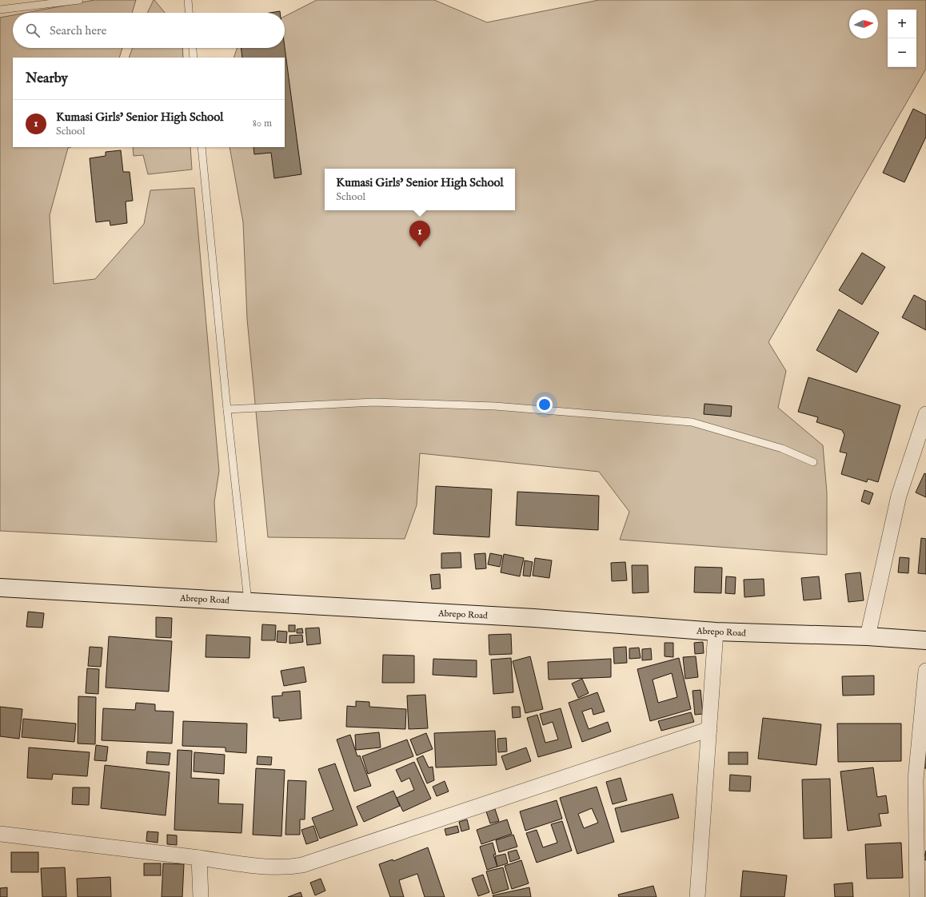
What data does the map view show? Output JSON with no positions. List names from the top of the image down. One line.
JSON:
{"streets":{"main road":["Abrepo Road"]},"north":"right","page":{"map_buttons":["+","−"],"search":"Search here","heading":"Nearby","list":[{"mark":"1","name":"Kumasi Girls' Senior High School","note":"School","value":"80 m"}],"popup":["Kumasi Girls' Senior High School","School"],"pins":"1"}}
